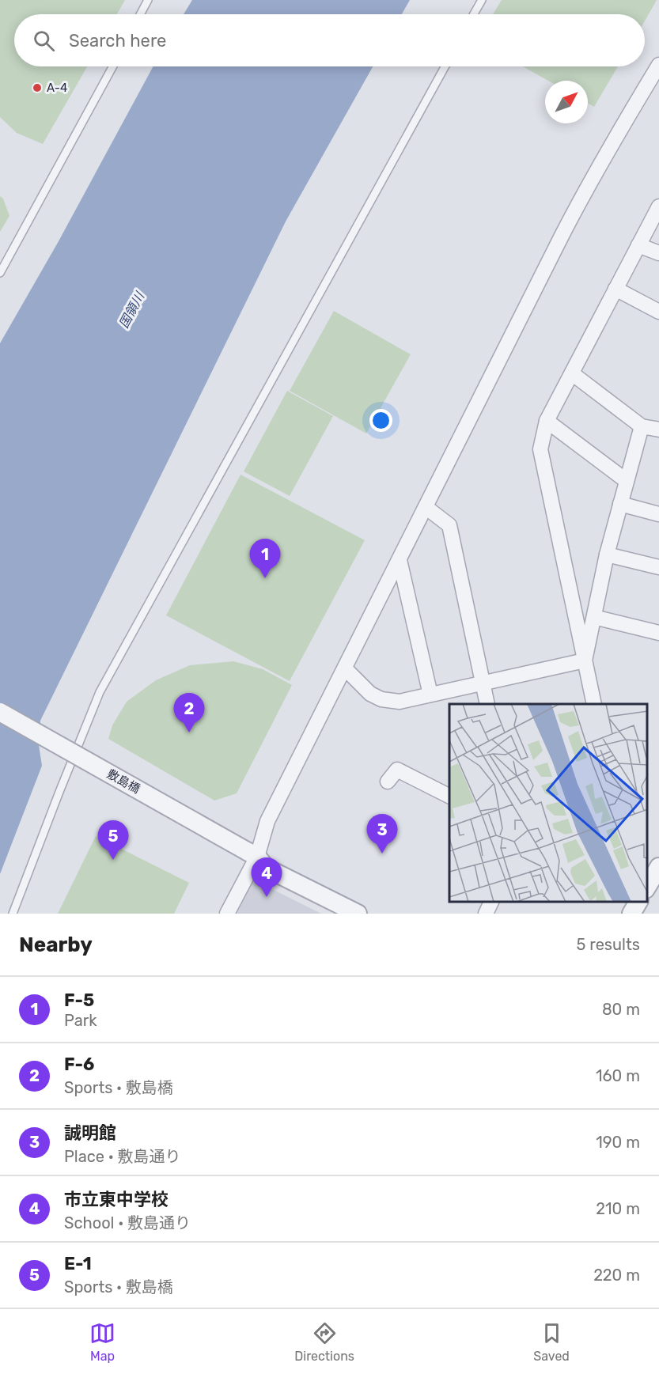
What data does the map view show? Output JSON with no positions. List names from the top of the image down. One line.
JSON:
{"streets":{"street":["敷島橋"]},"water":["国領川"],"places":["A-4"],"north":"top right","page":{"search":"Search here","pins":["1","2","3","5","4"],"heading":["Nearby","5 results"],"list":[{"mark":"1","name":"F-5","note":"Park","value":"80 m"},{"mark":"2","name":"F-6","note":"Sports · 敷島橋","value":"160 m"},{"mark":"3","name":"誠明館","note":"Place · 敷島通り","value":"190 m"},{"mark":"4","name":"市立東中学校","note":"School · 敷島通り","value":"210 m"},{"mark":"5","name":"E-1","note":"Sports · 敷島橋","value":"220 m"}],"nav":["Map","Directions","Saved"]}}
